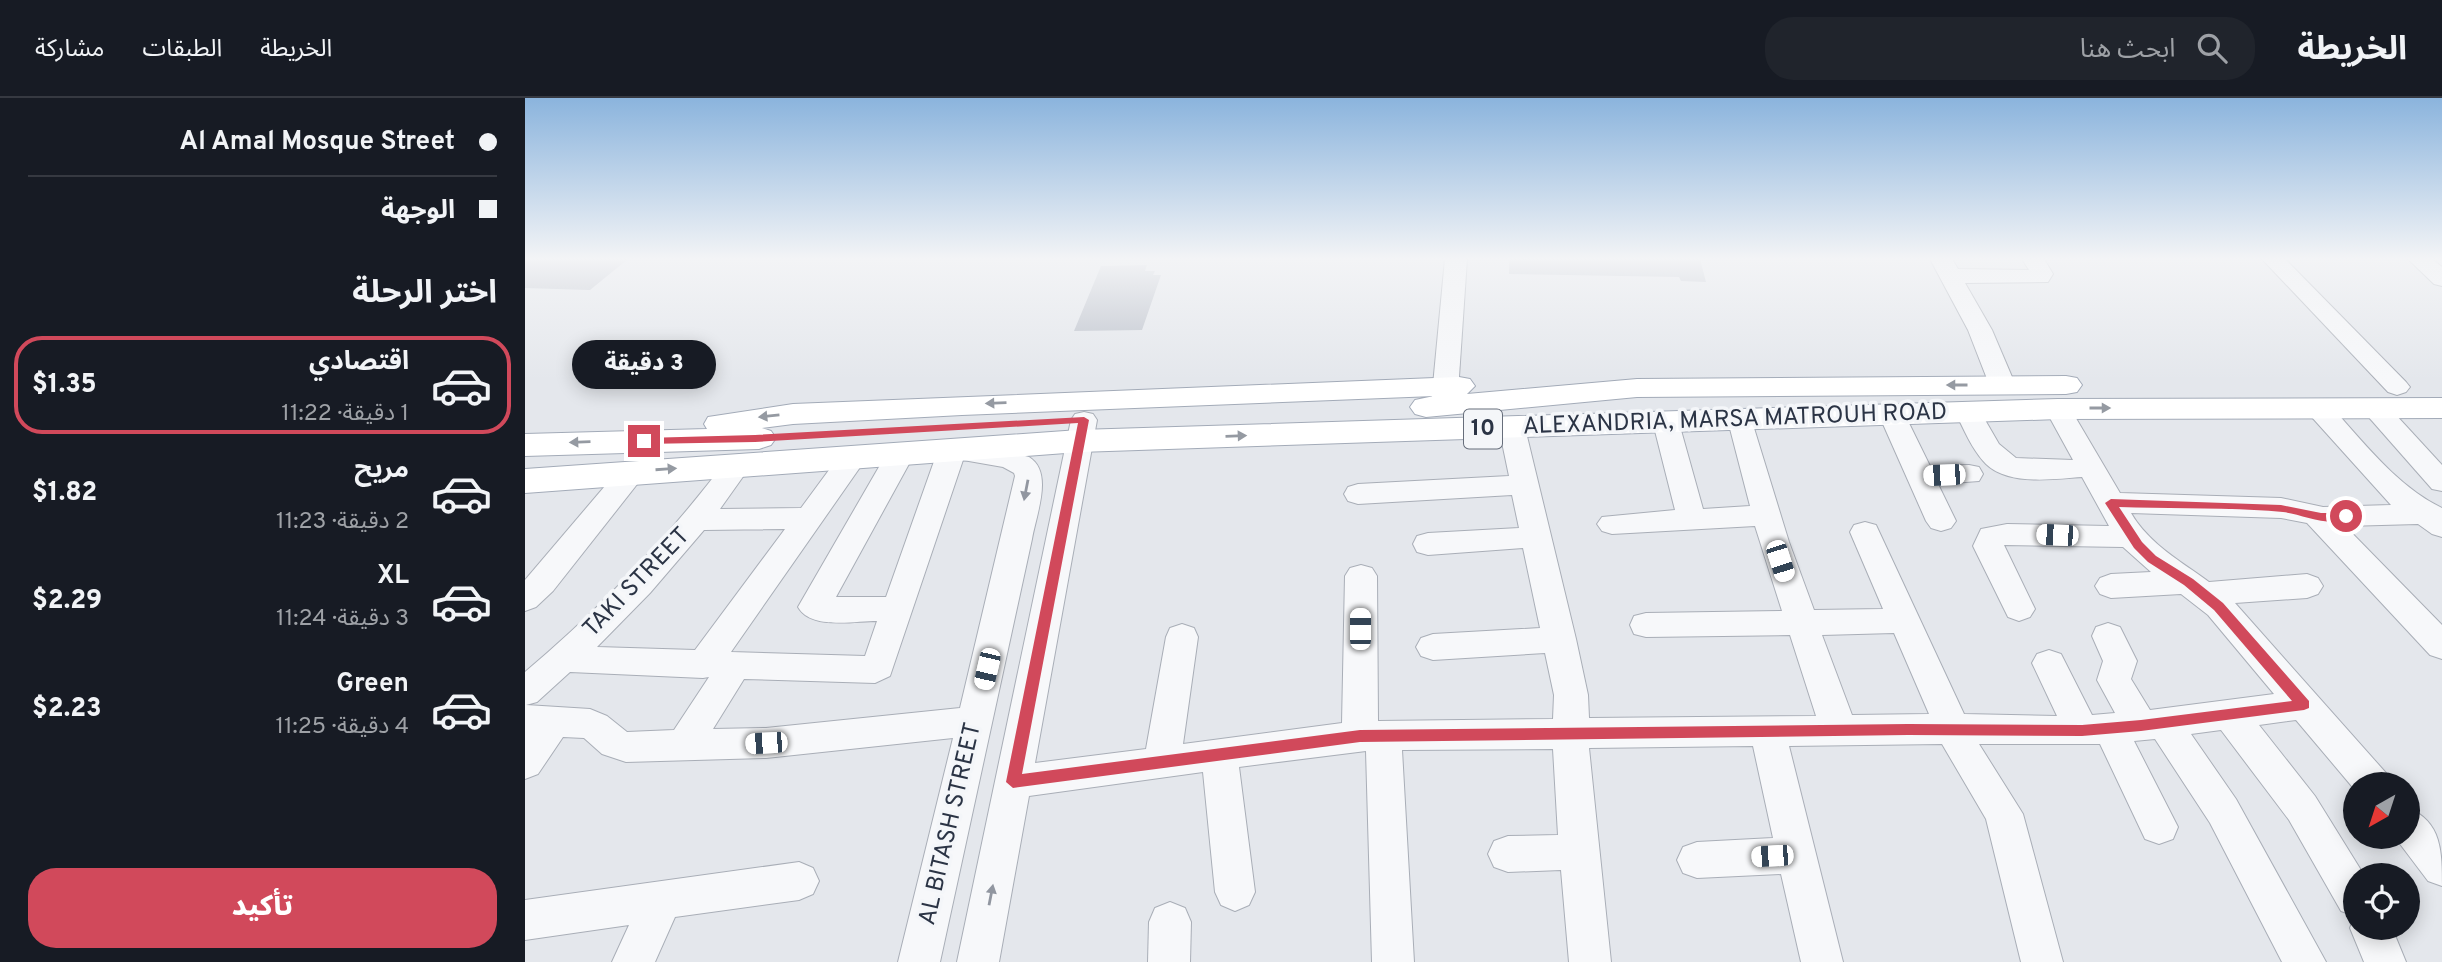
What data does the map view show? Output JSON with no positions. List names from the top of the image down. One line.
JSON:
{"streets":{"main road":["ALEXANDRIA, MARSA MATROUH ROAD","10"],"street":["TAKI STREET","AL BITASH STREET"]},"crossings":[["ALEXANDRIA, MARSA MATROUH ROAD","TAKI STREET"],["ALEXANDRIA, MARSA MATROUH ROAD","AL BITASH STREET"]],"north":"bottom left","page":{"header":"الخريطة","search":"ابحث هنا","nav":["الخريطة","الطبقات","مشاركة"],"banner":["Al Amal Mosque Street","الوجهة"],"heading":"اختر الرحلة","list":[{"name":"اقتصادي","note":"1 دقيقة · 11:22","value":"$1.35"},{"name":"مريح","note":"2 دقيقة · 11:23","value":"$1.82"},{"name":"XL","note":"3 دقيقة · 11:24","value":"$2.29"},{"name":"Green","note":"4 دقيقة · 11:25","value":"$2.23"}],"bubble":"3 دقيقة","buttons":"تأكيد"}}
